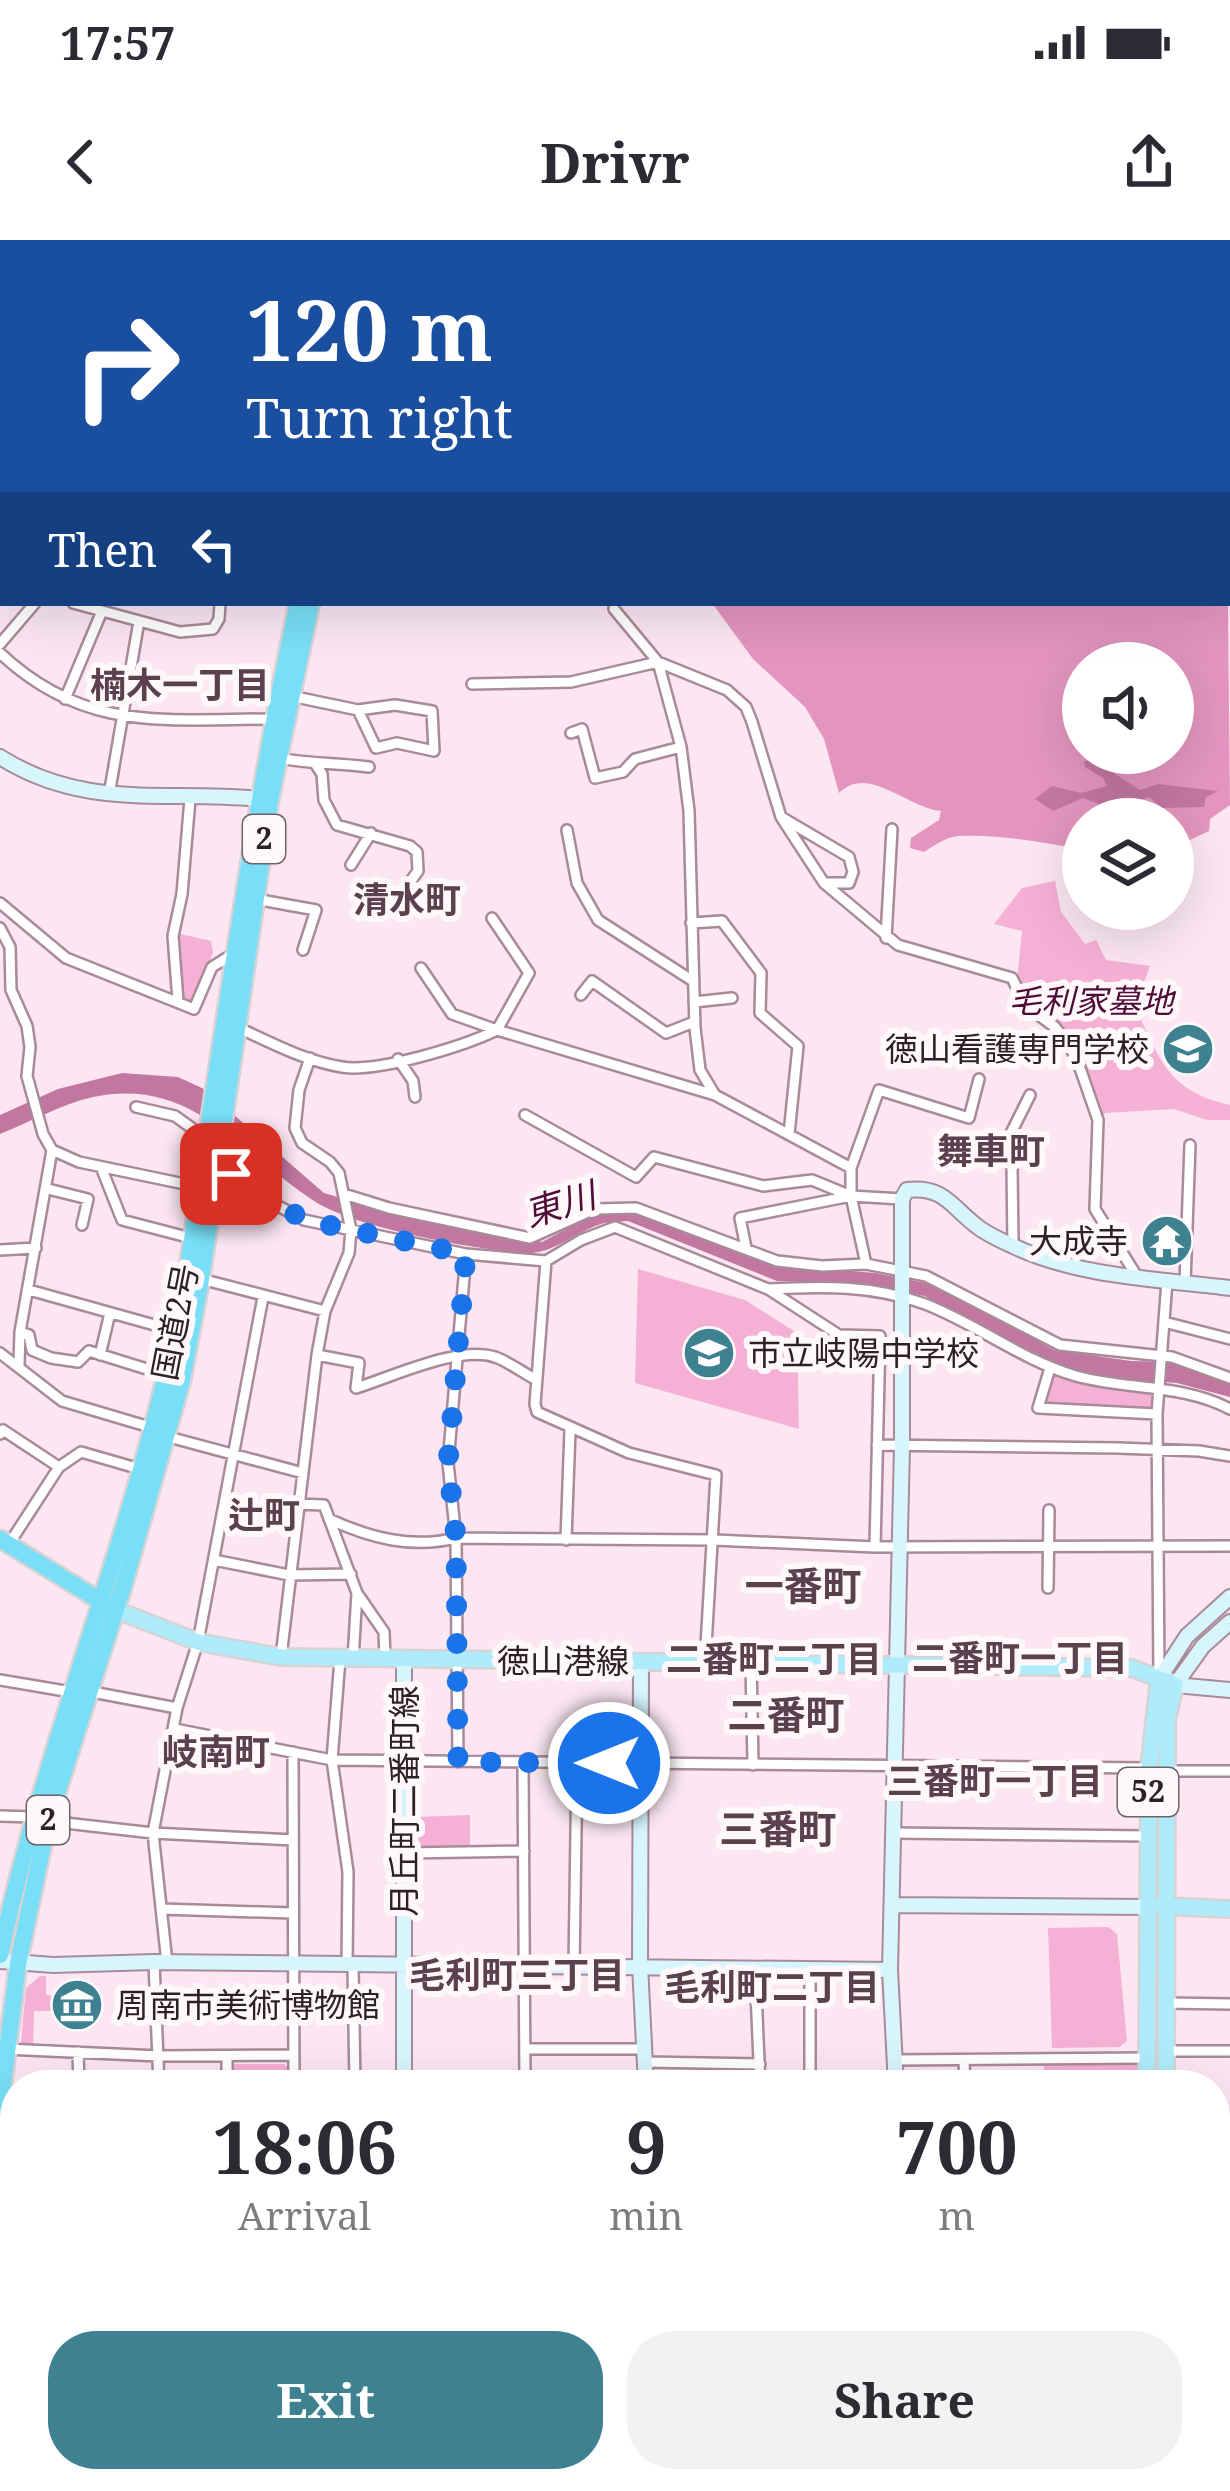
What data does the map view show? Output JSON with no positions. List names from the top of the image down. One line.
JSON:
{"streets":{"highway":["2","国道2号"],"main road":["徳山港線","52"],"street":["月丘町二番町線"]},"crossings":[["2","国道2号"],["国道2号","徳山港線"],["徳山港線","52"],["徳山港線","月丘町二番町線"]],"districts":["楠木一丁目","清水町","舞車町","辻町","一番町","二番町一丁目","二番町二丁目","二番町","岐南町","三番町一丁目","三番町","毛利町三丁目","毛利町二丁目"],"water":["東川"],"parks":["毛利家墓地"],"places":{"school or university":["徳山看護専門学校","市立岐陽中学校"],"temple":["大成寺"],"museum":["周南市美術博物館"]},"page":{"status":"17:57","header":"Drivr","turn":["120 m","Turn right"],"then":"Then","eta":["18:06","Arrival","9","min","700","m"],"buttons":["Exit","Share"]}}
